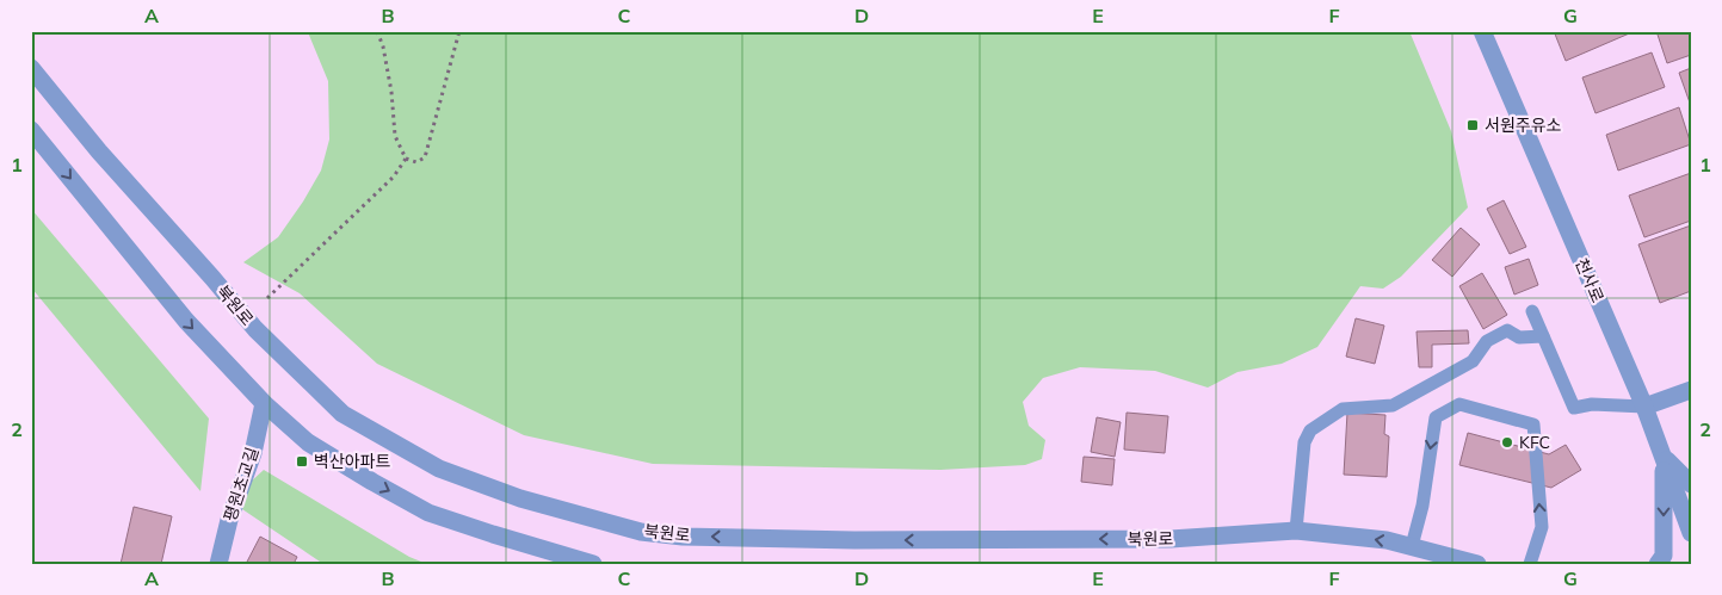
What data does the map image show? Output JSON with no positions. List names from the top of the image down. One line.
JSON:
{"streets":{"street":["천사로","북원로","평원초교길"]},"one_way":["북원로"],"places":{"transit":["서원주유소","벽산아파트"],"other":["KFC"]},"grid":{"columns":["A","B","C","D","E","F","G"],"rows":["1","2"]}}
